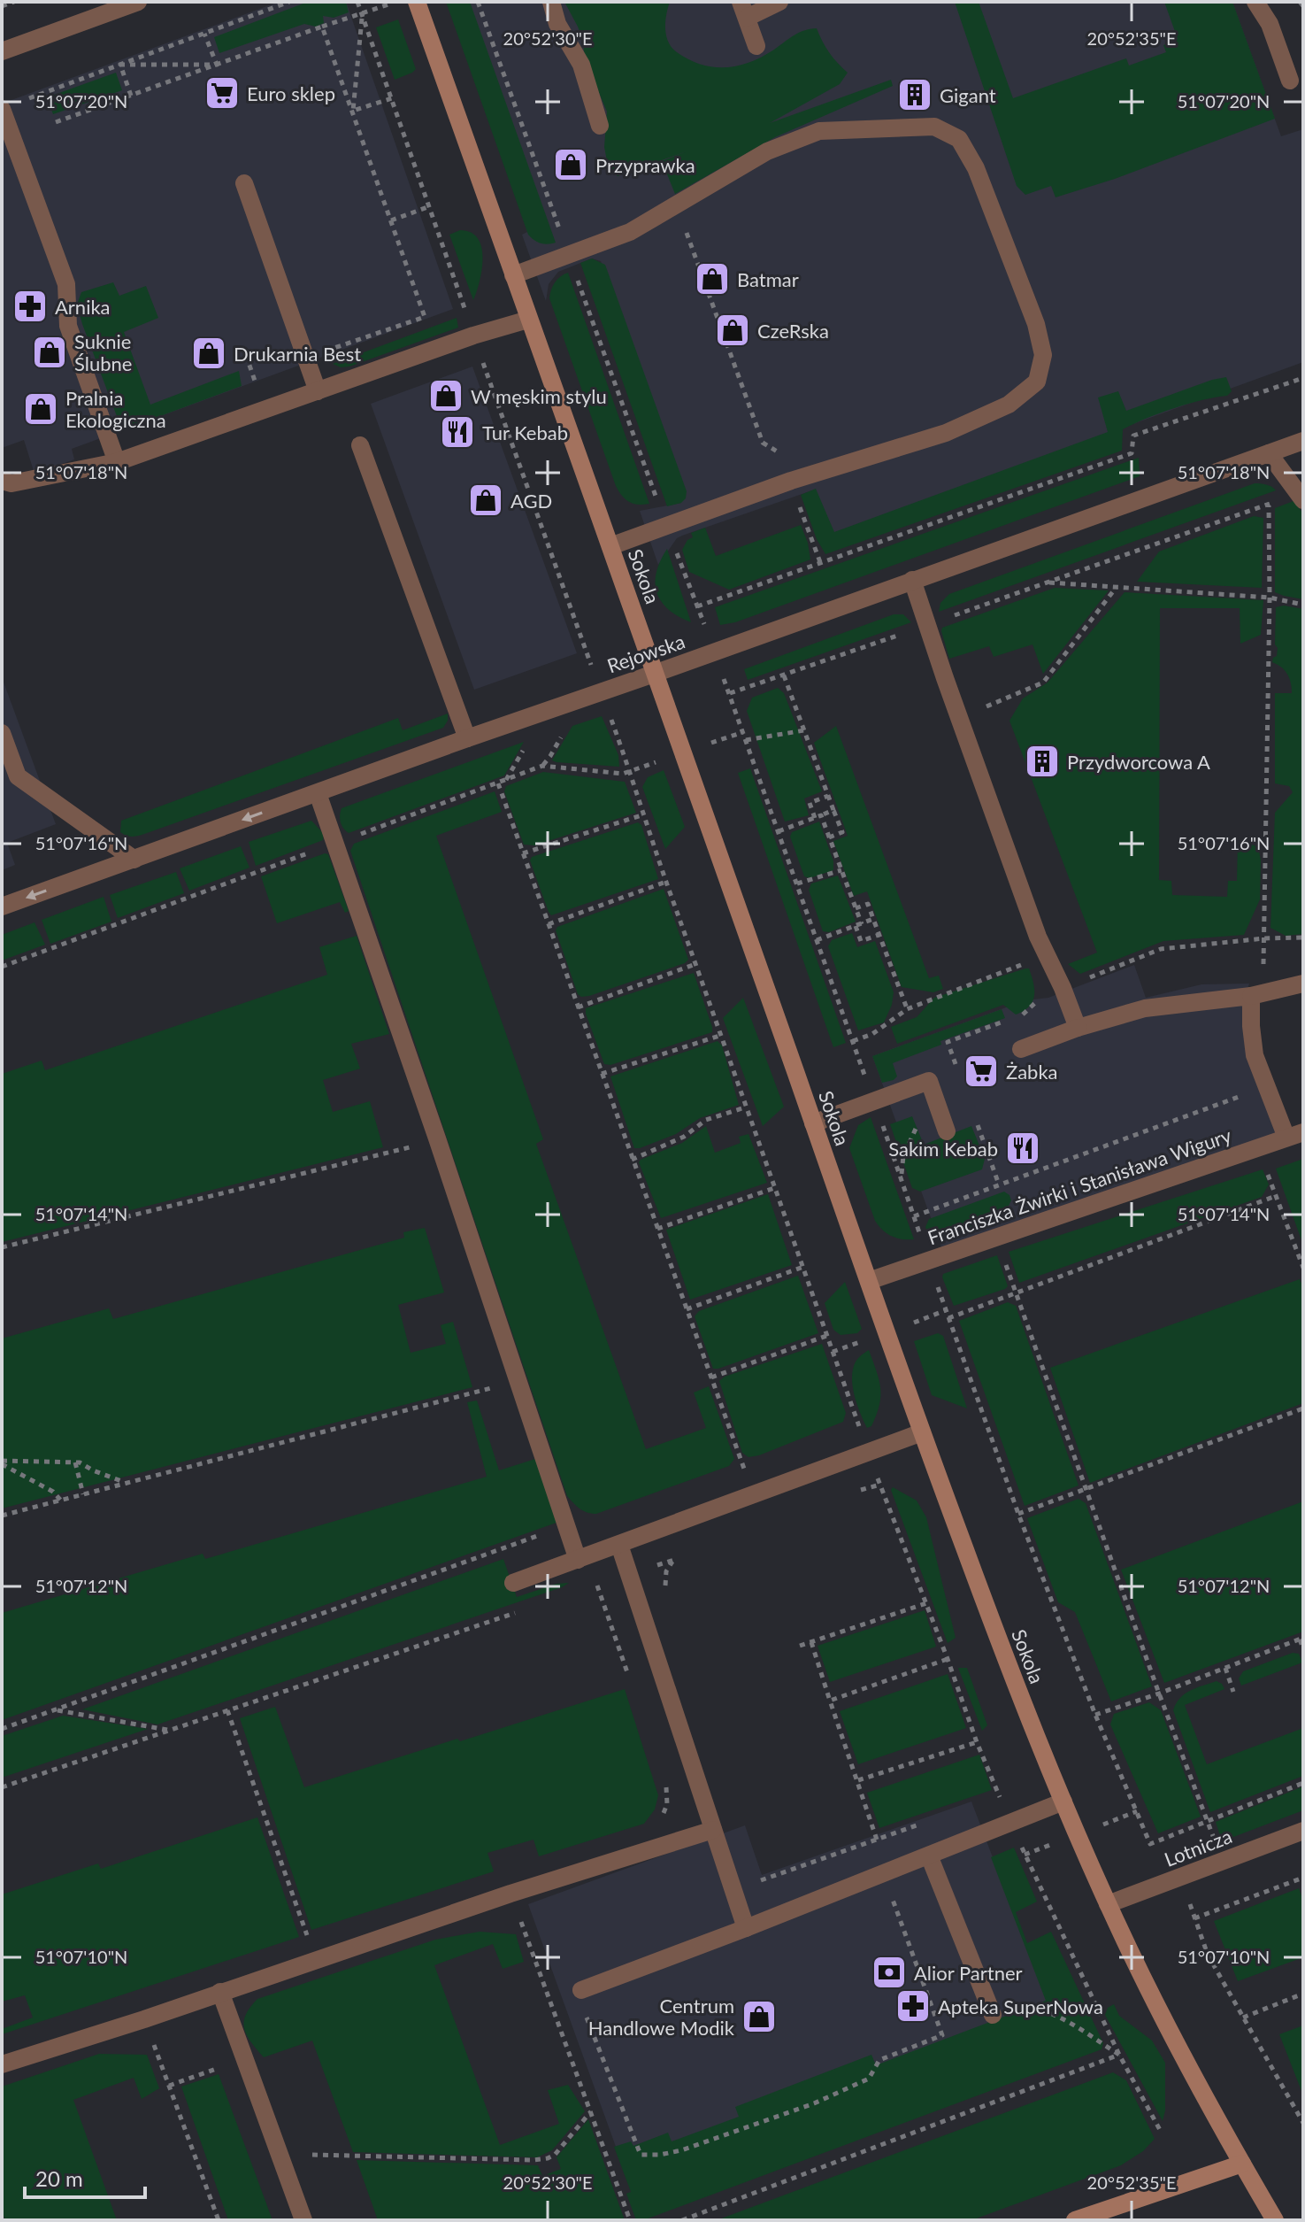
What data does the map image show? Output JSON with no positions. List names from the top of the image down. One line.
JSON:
{"streets":{"street":["Sokola","Rejowska","Franciszka Żwirki i Stanisława Wigury","Lotnicza"]},"crossings":[["Sokola","Rejowska"],["Sokola","Franciszka Żwirki i Stanisława Wigury"],["Sokola","Lotnicza"]],"places":{"supermarket":["Euro sklep","Żabka"],"building":["Gigant","Przydworcowa A"],"shop":["Przyprawka","Batmar","CzeRska","Suknie Ślubne","Drukarnia Best","W męskim stylu","Pralnia Ekologiczna","AGD","Centrum Handlowe Modik"],"pharmacy":["Arnika","Apteka SuperNowa"],"restaurant":["Tur Kebab","Sakim Kebab"],"bank":["Alior Partner"]},"scale_bar":"20 m","coordinates":["20°52'30\"E","20°52'35\"E","51°07'20\"N","51°07'18\"N","51°07'16\"N","51°07'14\"N","51°07'12\"N","51°07'10\"N"]}
